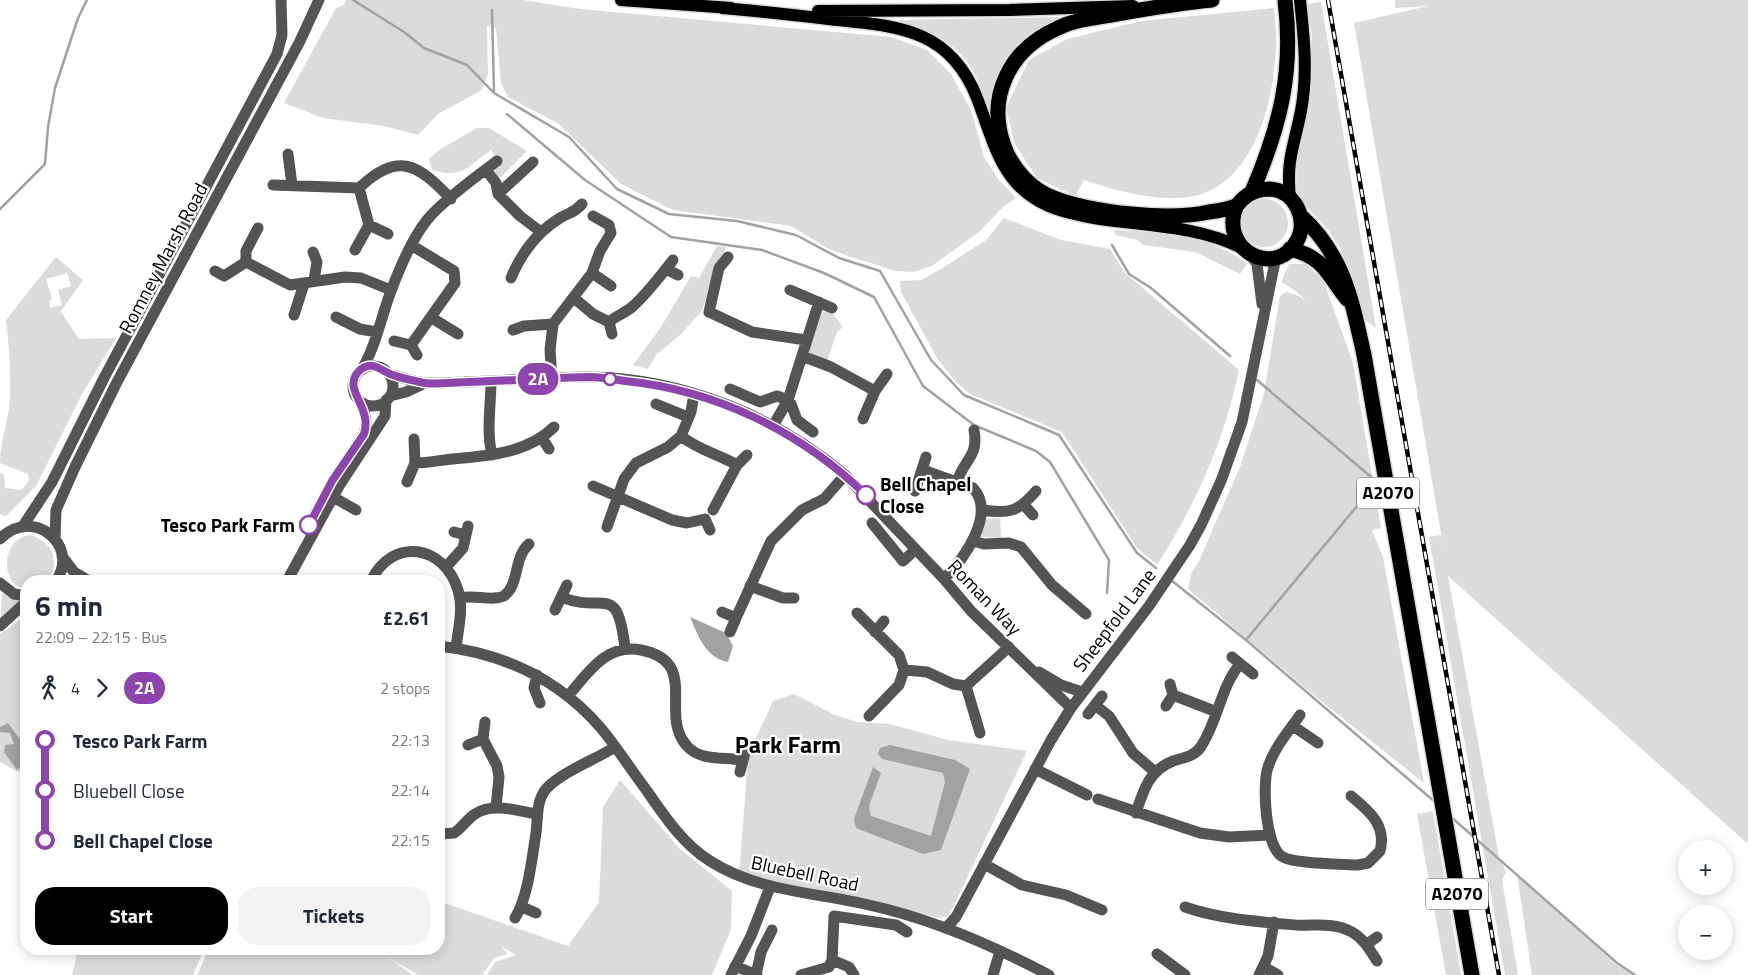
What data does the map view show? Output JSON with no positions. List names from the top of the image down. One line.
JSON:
{"streets":{"highway":["A2070"],"street":["Romney Marsh Road","Roman Way","Sheepfold Lane","Bluebell Road"]},"crossings":[["A2070","Sheepfold Lane"],["Roman Way","Sheepfold Lane"],["Sheepfold Lane","Bluebell Road"]],"districts":["Park Farm"],"places":["Bell Chapel Close","Tesco Park Farm"],"lines":["bus line 2A"],"page":{"on_map":"2A","heading":["6 min","22:09 – 22:15 · Bus","£2.61"],"legs":["4","2A","2 stops"],"list":[{"name":"Tesco Park Farm","value":"22:13"},{"name":"Bluebell Close","value":"22:14"},{"name":"Bell Chapel Close","value":"22:15"}],"map_buttons":["+","−"],"buttons":["Start","Tickets"]}}
